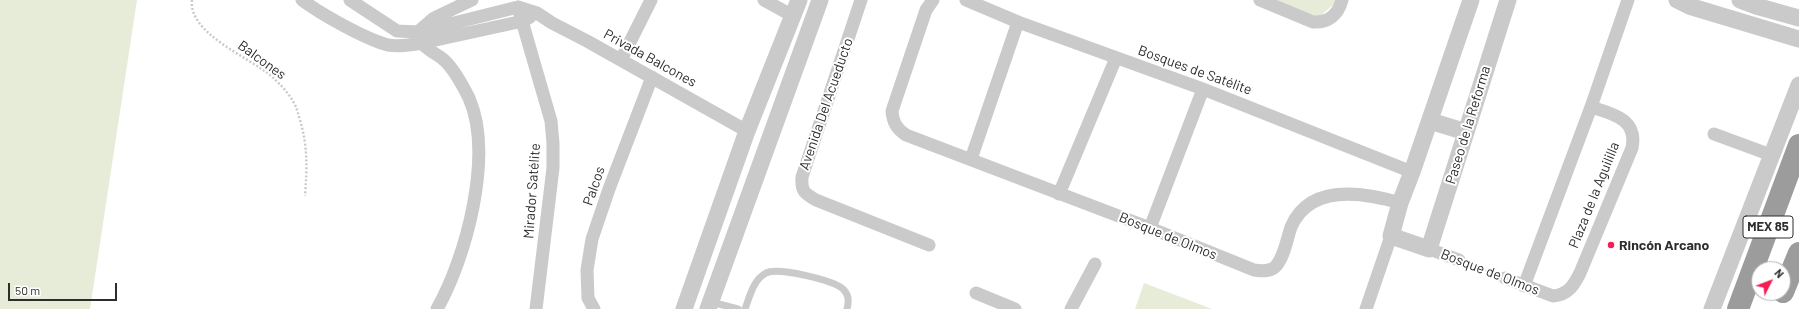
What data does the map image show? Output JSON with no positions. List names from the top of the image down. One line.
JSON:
{"streets":{"highway":["MEX 85"],"street":["Privada Balcones","Bosques de Satélite","Avenida Del Acueducto","Paseo de la Reforma","Palcos","Mirador Satélite","Plaza de la Aguililla","Bosque de Olmos"],"path":["Balcones"]},"crossings":[["Privada Balcones","Palcos"],["Privada Balcones","Mirador Satélite"],["Paseo de la Reforma","Bosque de Olmos"],["Plaza de la Aguililla","Bosque de Olmos"]],"places":["Rincón Arcano"],"scale_bar":"50 m","north":"top right"}
